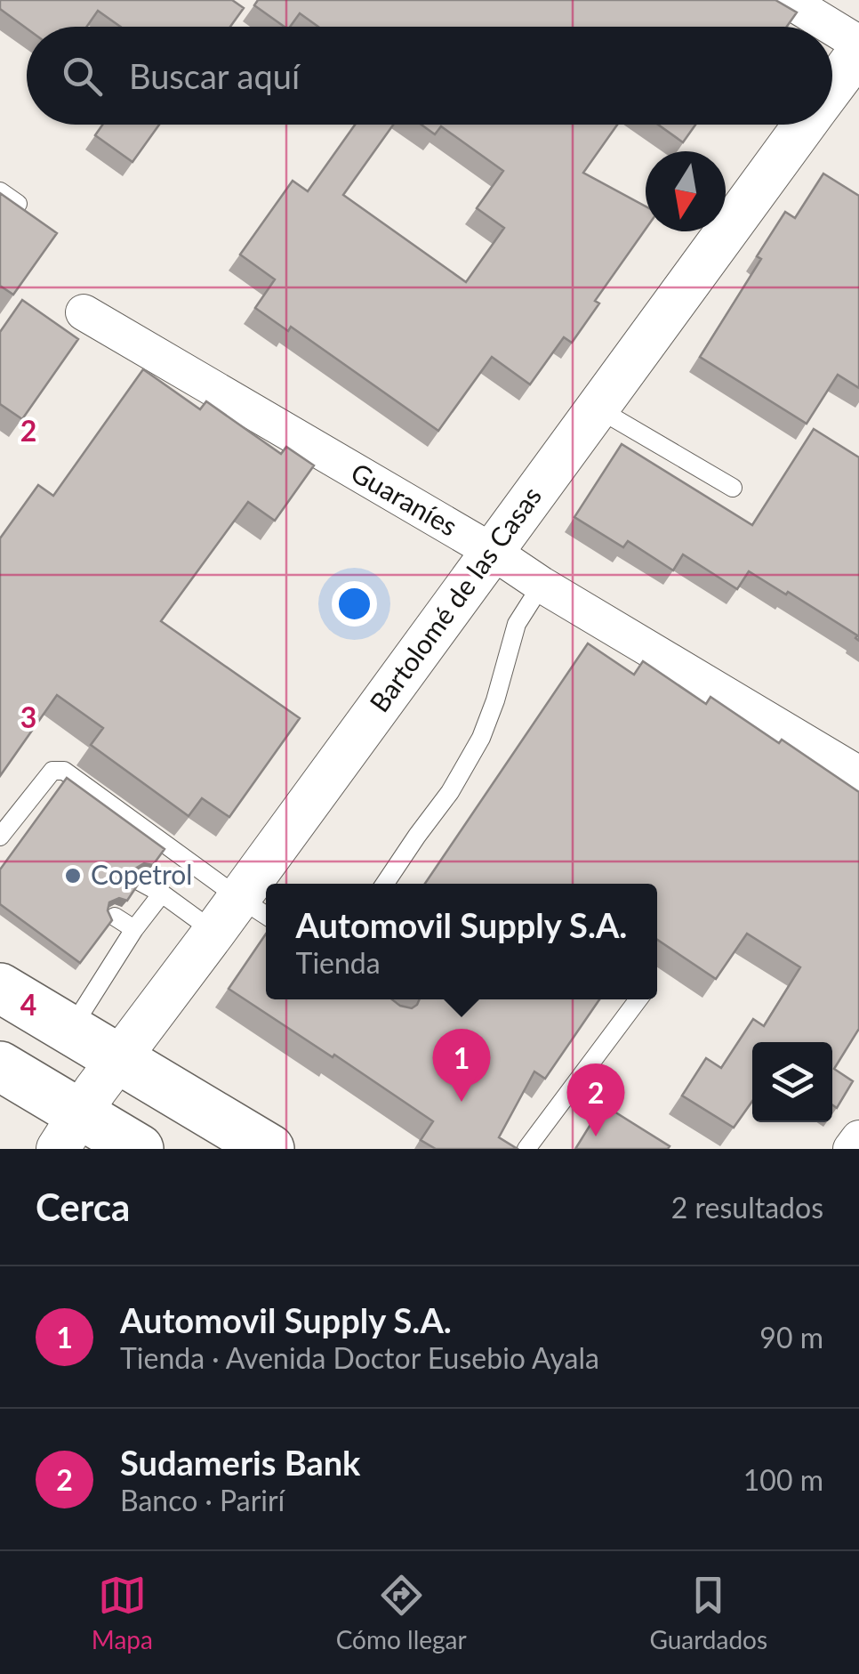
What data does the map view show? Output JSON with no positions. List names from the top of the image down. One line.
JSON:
{"streets":{"street":["Guaraníes","Bartolomé de las Casas"]},"crossings":[["Guaraníes","Bartolomé de las Casas"]],"places":["Copetrol"],"north":"bottom","page":{"search":"Buscar aquí","popup":["Automovil Supply S.A.","Tienda"],"pins":["1","2"],"heading":["Cerca","2 resultados"],"list":[{"mark":"1","name":"Automovil Supply S.A.","note":"Tienda · Avenida Doctor Eusebio Ayala","value":"90 m"},{"mark":"2","name":"Sudameris Bank","note":"Banco · Parirí","value":"100 m"}],"nav":["Mapa","Cómo llegar","Guardados"]},"grid":{"rows":["2","3","4"]}}
